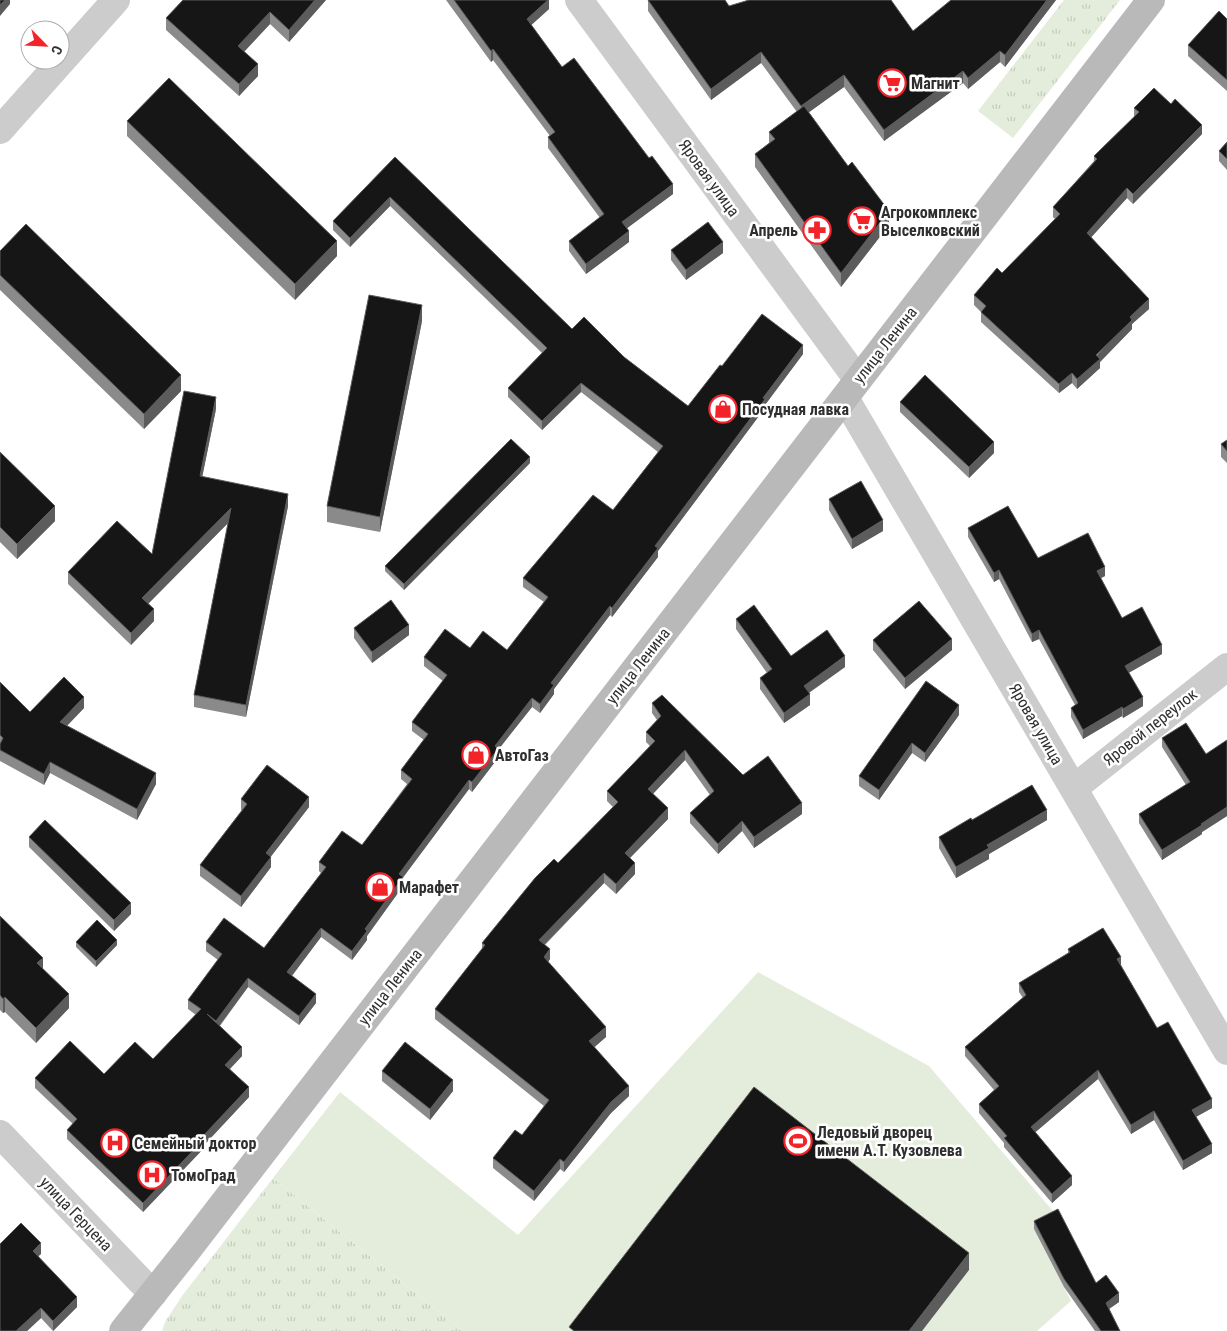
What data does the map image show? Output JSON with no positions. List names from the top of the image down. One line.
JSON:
{"streets":{"main road":["улица Ленина"],"street":["Яровая улица","Яровой переулок","улица Герцена"]},"crossings":[["Яровая улица","улица Ленина"],["Яровая улица","Яровой переулок"],["улица Ленина","улица Герцена"]],"places":{"supermarket":["Магнит","Агрокомплекс Выселковский"],"pharmacy":["Апрель"],"shop":["Посудная лавка","АвтоГаз","Марафет"],"sports":["Ледовый дворец имени А.Т. Кузовлева"],"hospital":["Семейный доктор","ТомоГрад"]},"north":"bottom right"}
